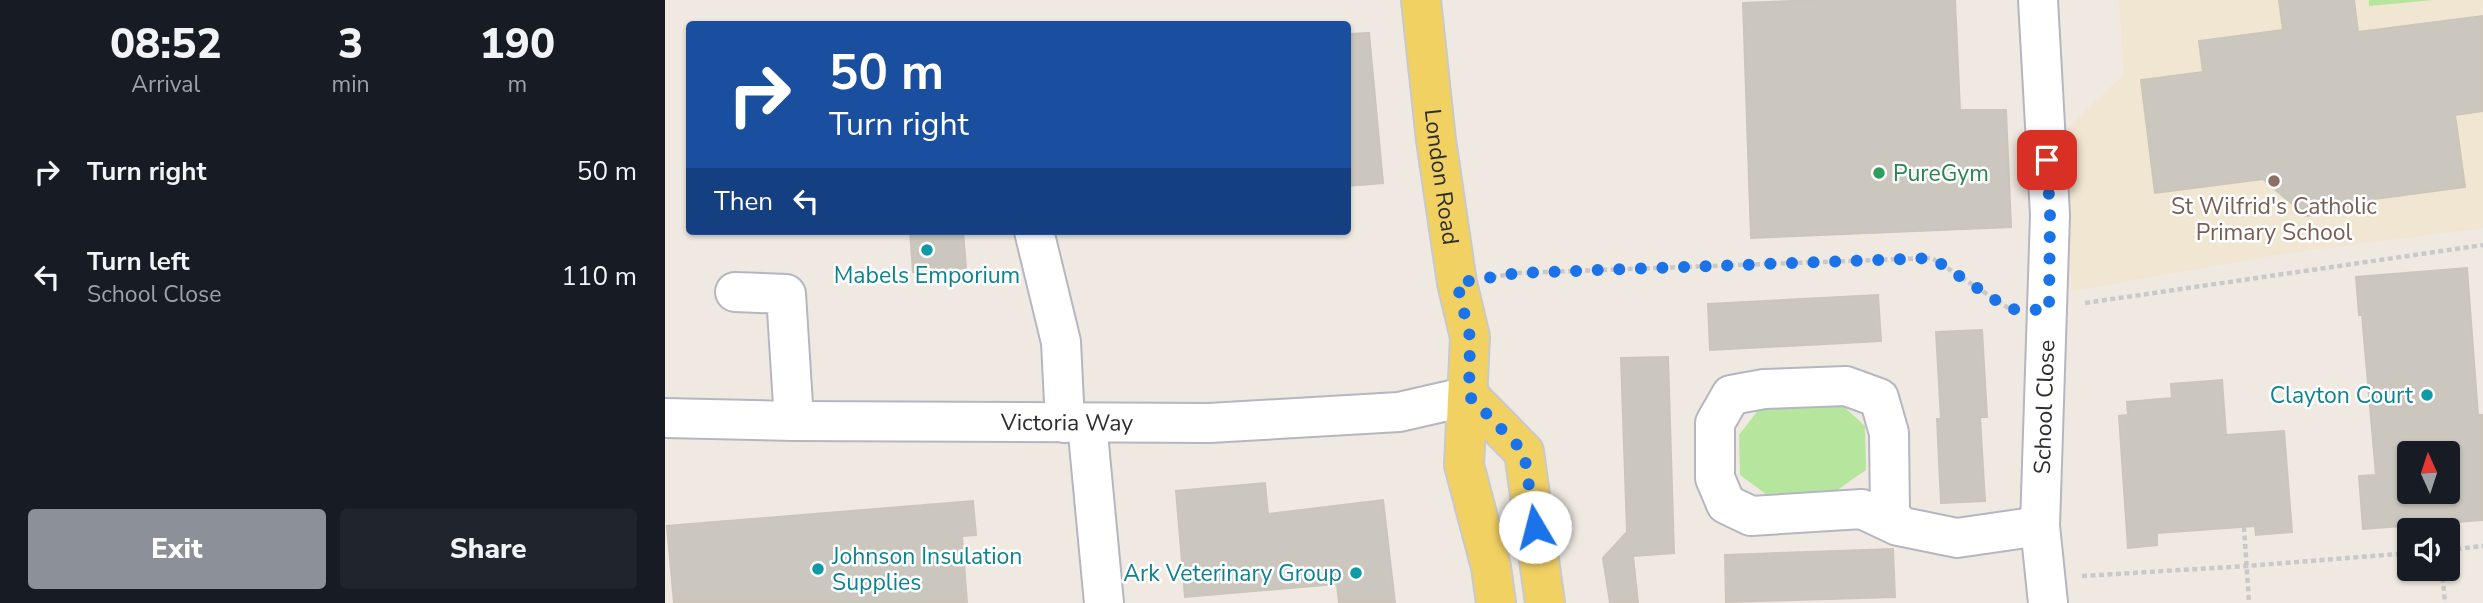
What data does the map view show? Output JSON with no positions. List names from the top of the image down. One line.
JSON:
{"streets":{"main road":["London Road"],"street":["School Close","Victoria Way"]},"crossings":[["London Road","Victoria Way"]],"places":["PureGym","St Wilfrid's Catholic Primary School","Mabels Emporium","Clayton Court","Johnson Insulation Supplies","Ark Veterinary Group"],"north":"top","page":{"eta":["08:52","Arrival","3","min","190","m"],"turn":["50 m","Turn right"],"list":[{"name":"Turn right","value":"50 m"},{"name":"Turn left","note":"School Close","value":"110 m"}],"then":"Then","buttons":["Exit","Share"]}}
